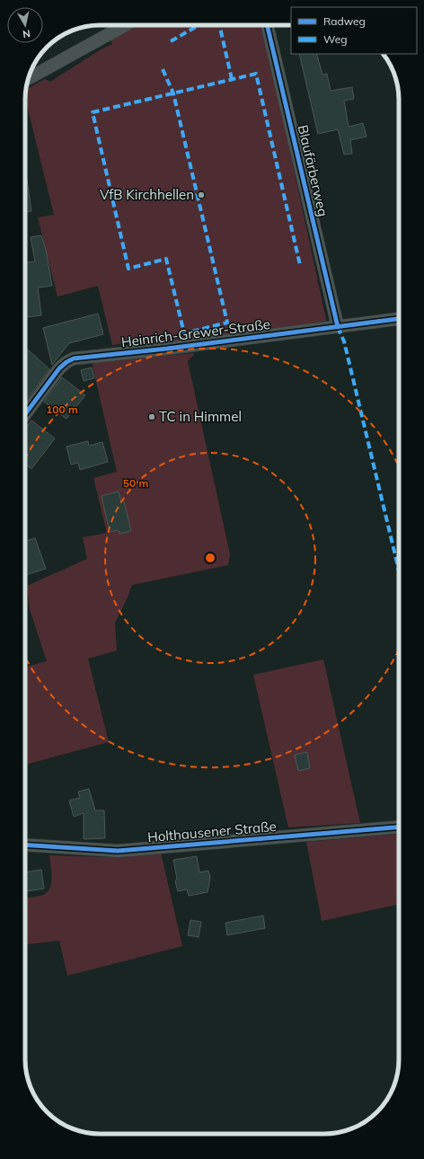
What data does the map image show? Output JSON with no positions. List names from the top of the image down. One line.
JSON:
{"streets":{"street":["Blaufärberweg","Heinrich-Grewer-Straße","Holthausener Straße"]},"crossings":[["Blaufärberweg","Heinrich-Grewer-Straße"]],"places":["VfB Kirchhellen","TC in Himmel"],"legend":["Radweg","Weg"],"north":"bottom","rings":["100 m","50 m"]}
